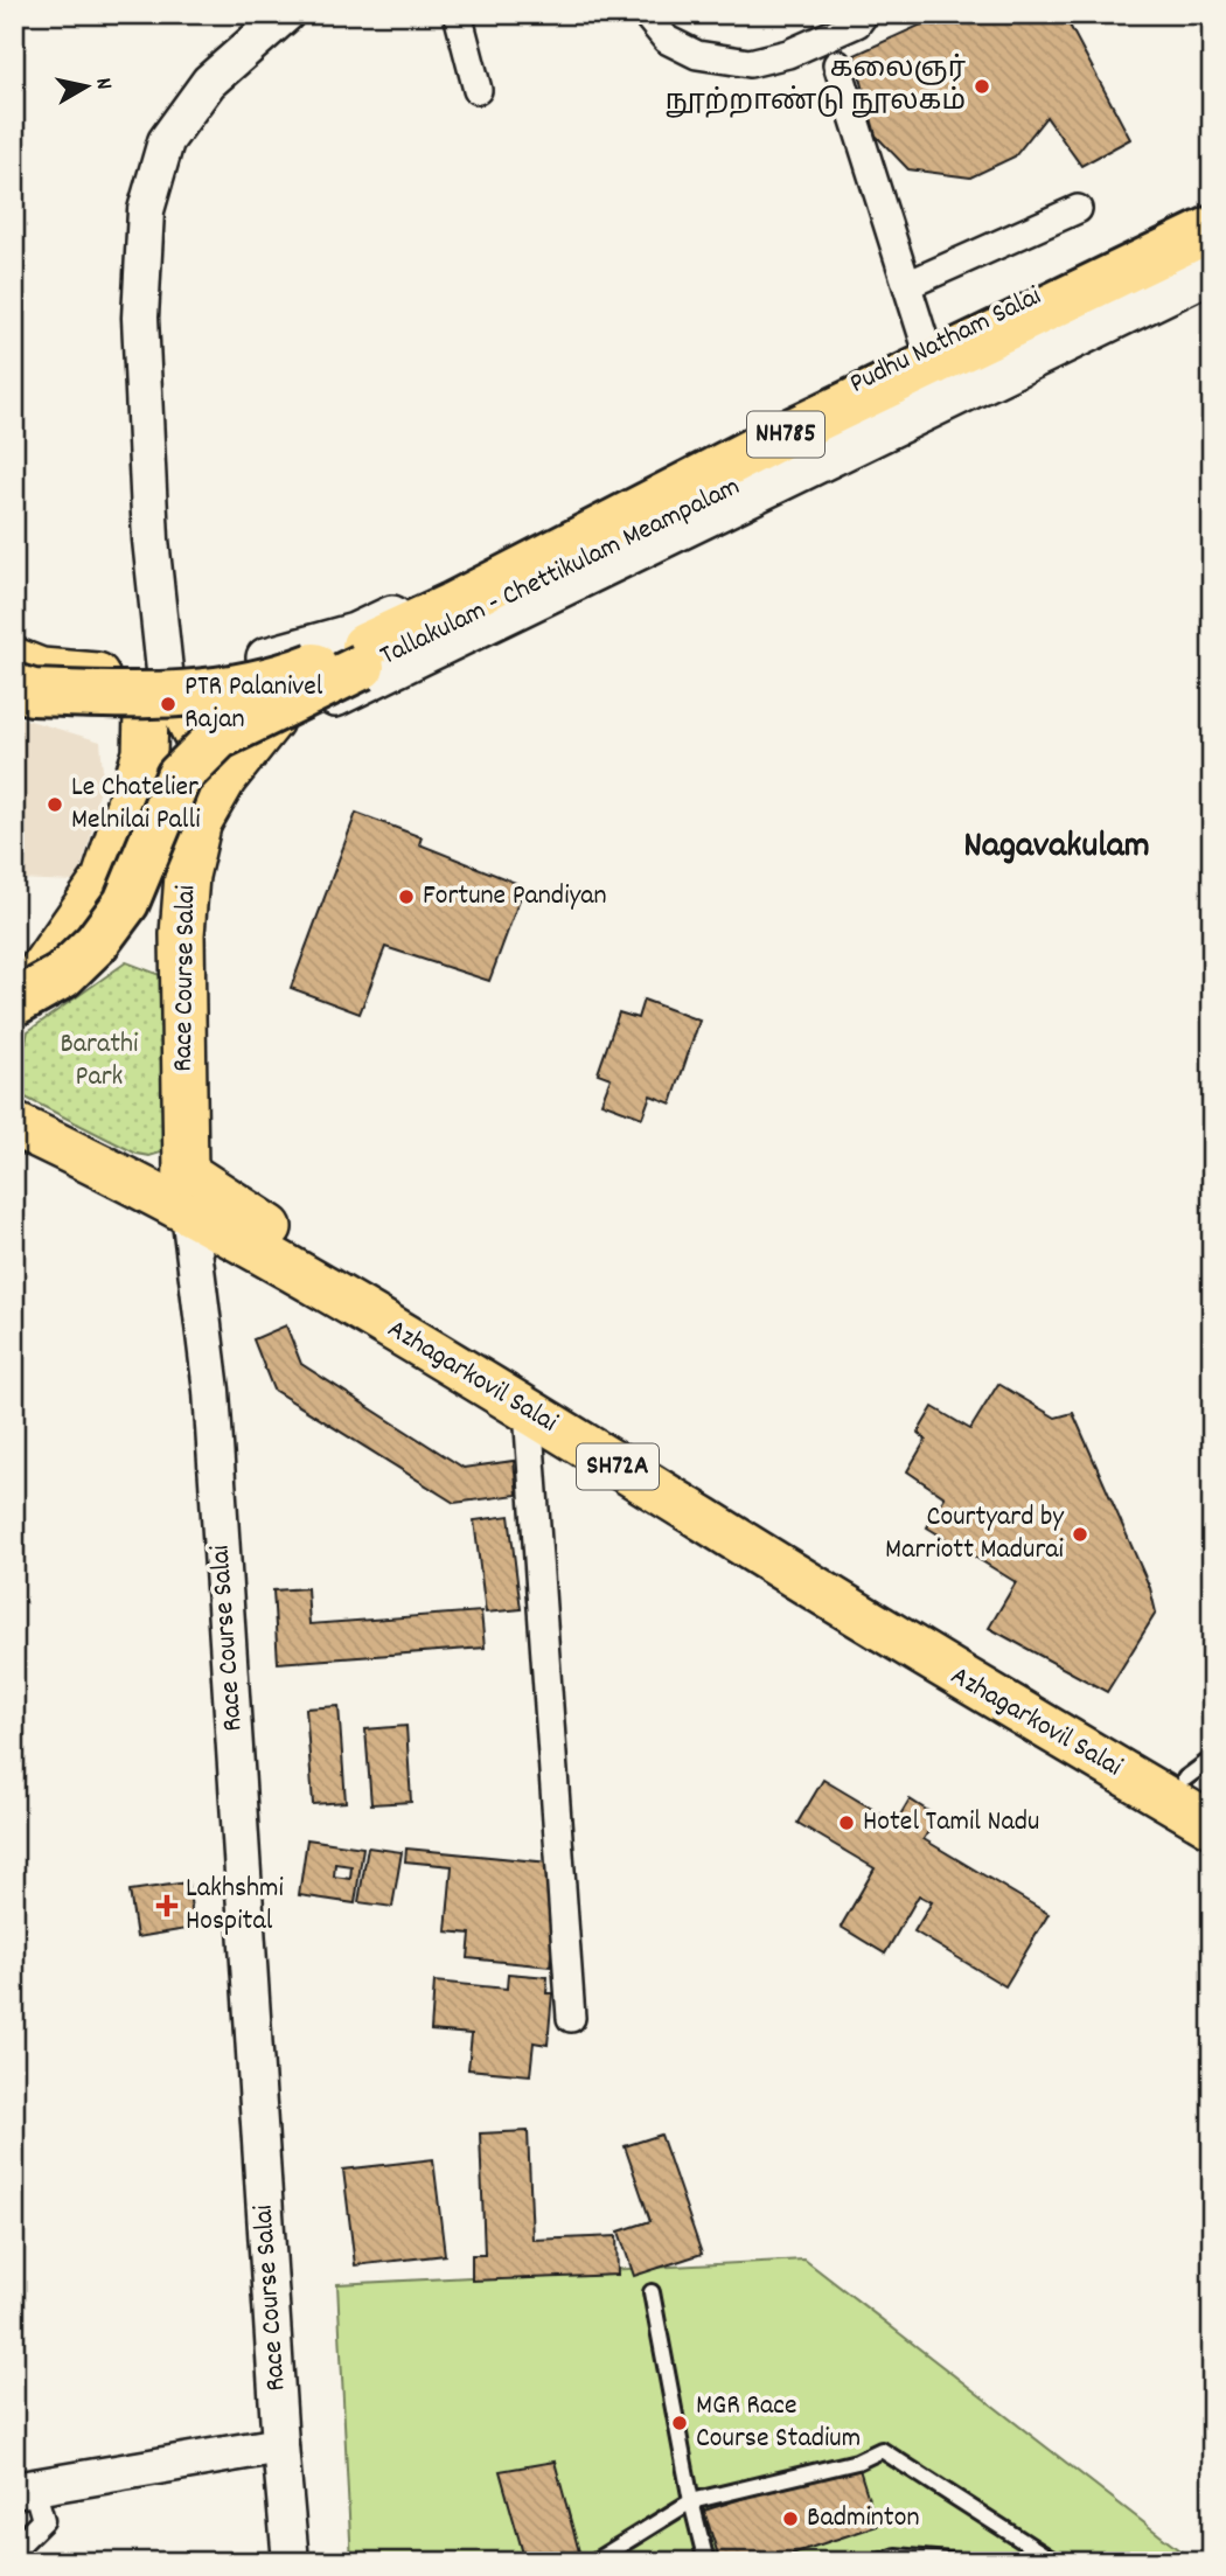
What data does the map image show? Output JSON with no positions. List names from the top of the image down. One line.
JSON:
{"streets":{"highway":["NH785","Tallakulam - Chettikulam Meampalam"],"main road":["Pudhu Natham Salai","Race Course Salai","Azhagarkovil Salai","SH72A"]},"crossings":[["Pudhu Natham Salai","Race Course Salai"],["Race Course Salai","Azhagarkovil Salai"]],"districts":["Nagavakulam"],"parks":["Barathi Park"],"places":{"other":["கலைஞர் நூற்றாண்டு நூலகம்","PTR Palanivel Rajan","Le Chatelier Melnilai Palli","Fortune Pandiyan","Courtyard by Marriott Madurai","Hotel Tamil Nadu","MGR Race Course Stadium","Badminton"],"health":["Lakhshmi Hospital"]},"north":"right"}
